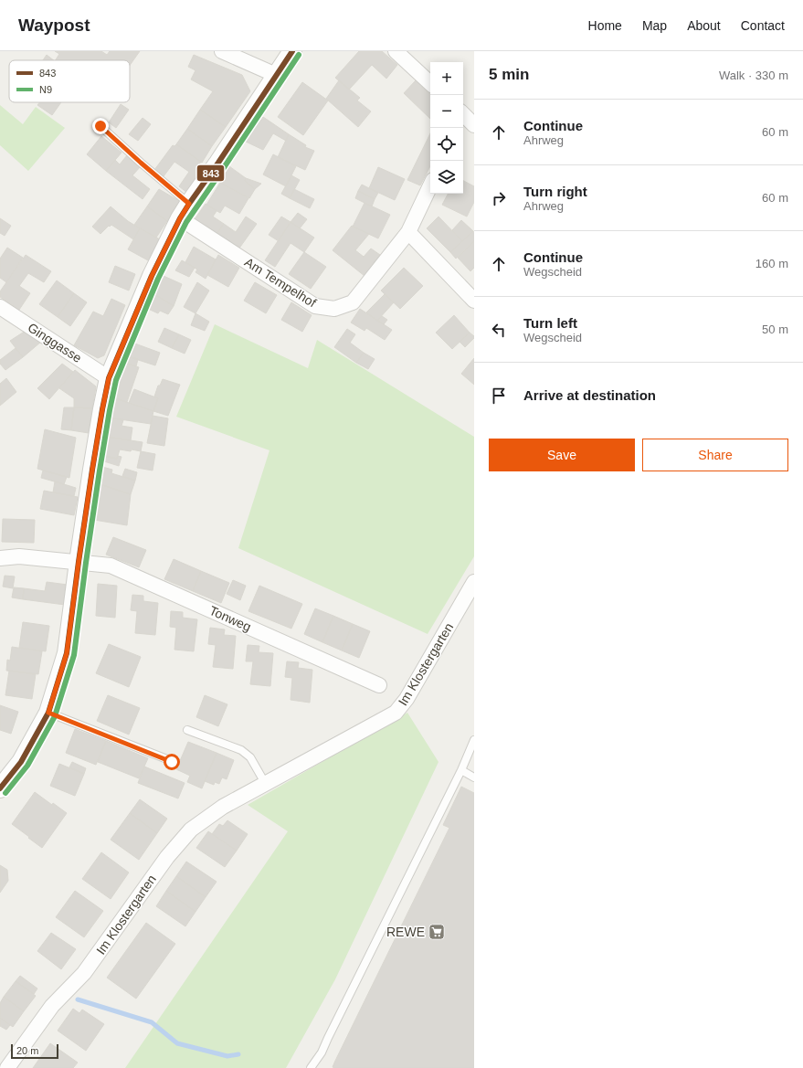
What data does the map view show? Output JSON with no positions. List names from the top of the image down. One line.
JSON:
{"streets":{"street":["Am Tempelhof","Ginggasse","Tonweg","Im Klostergarten"]},"places":{"supermarket":["REWE"]},"lines":["transit line 843","transit line N9"],"legend":["843","N9"],"scale_bar":"20 m","page":{"header":"Waypost","nav":["Home","Map","About","Contact"],"heading":["5 min","Walk · 330 m"],"map_buttons":["+","−"],"list":[["Continue","Ahrweg","60 m"],["Turn right","Ahrweg","60 m"],["Continue","Wegscheid","160 m"],["Turn left","Wegscheid","50 m"],"Arrive at destination"],"buttons":["Save","Share"],"scale":"20 m"}}
